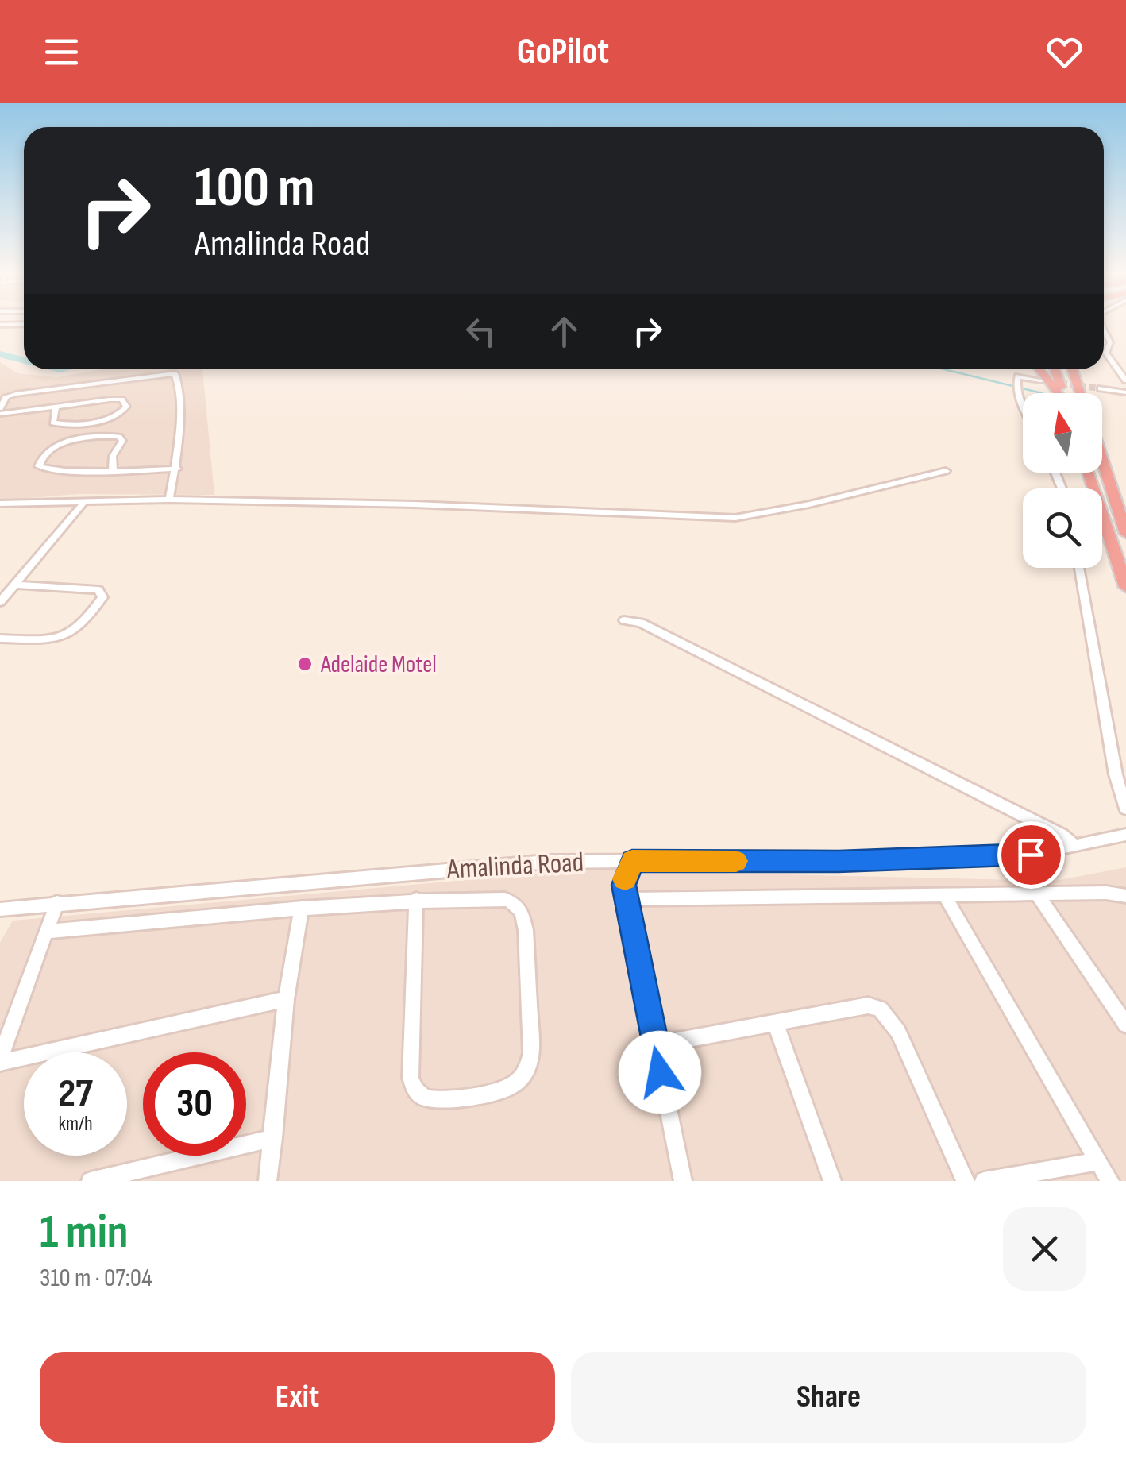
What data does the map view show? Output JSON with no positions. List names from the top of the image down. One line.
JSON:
{"streets":{"street":["Amalinda Road"]},"places":["Adelaide Motel"],"north":"top","page":{"header":"GoPilot","turn":["100 m","Amalinda Road"],"speed":"27 km/h","limit":"30","heading":["1 min","310 m · 07:04"],"buttons":["Exit","Share"]}}
